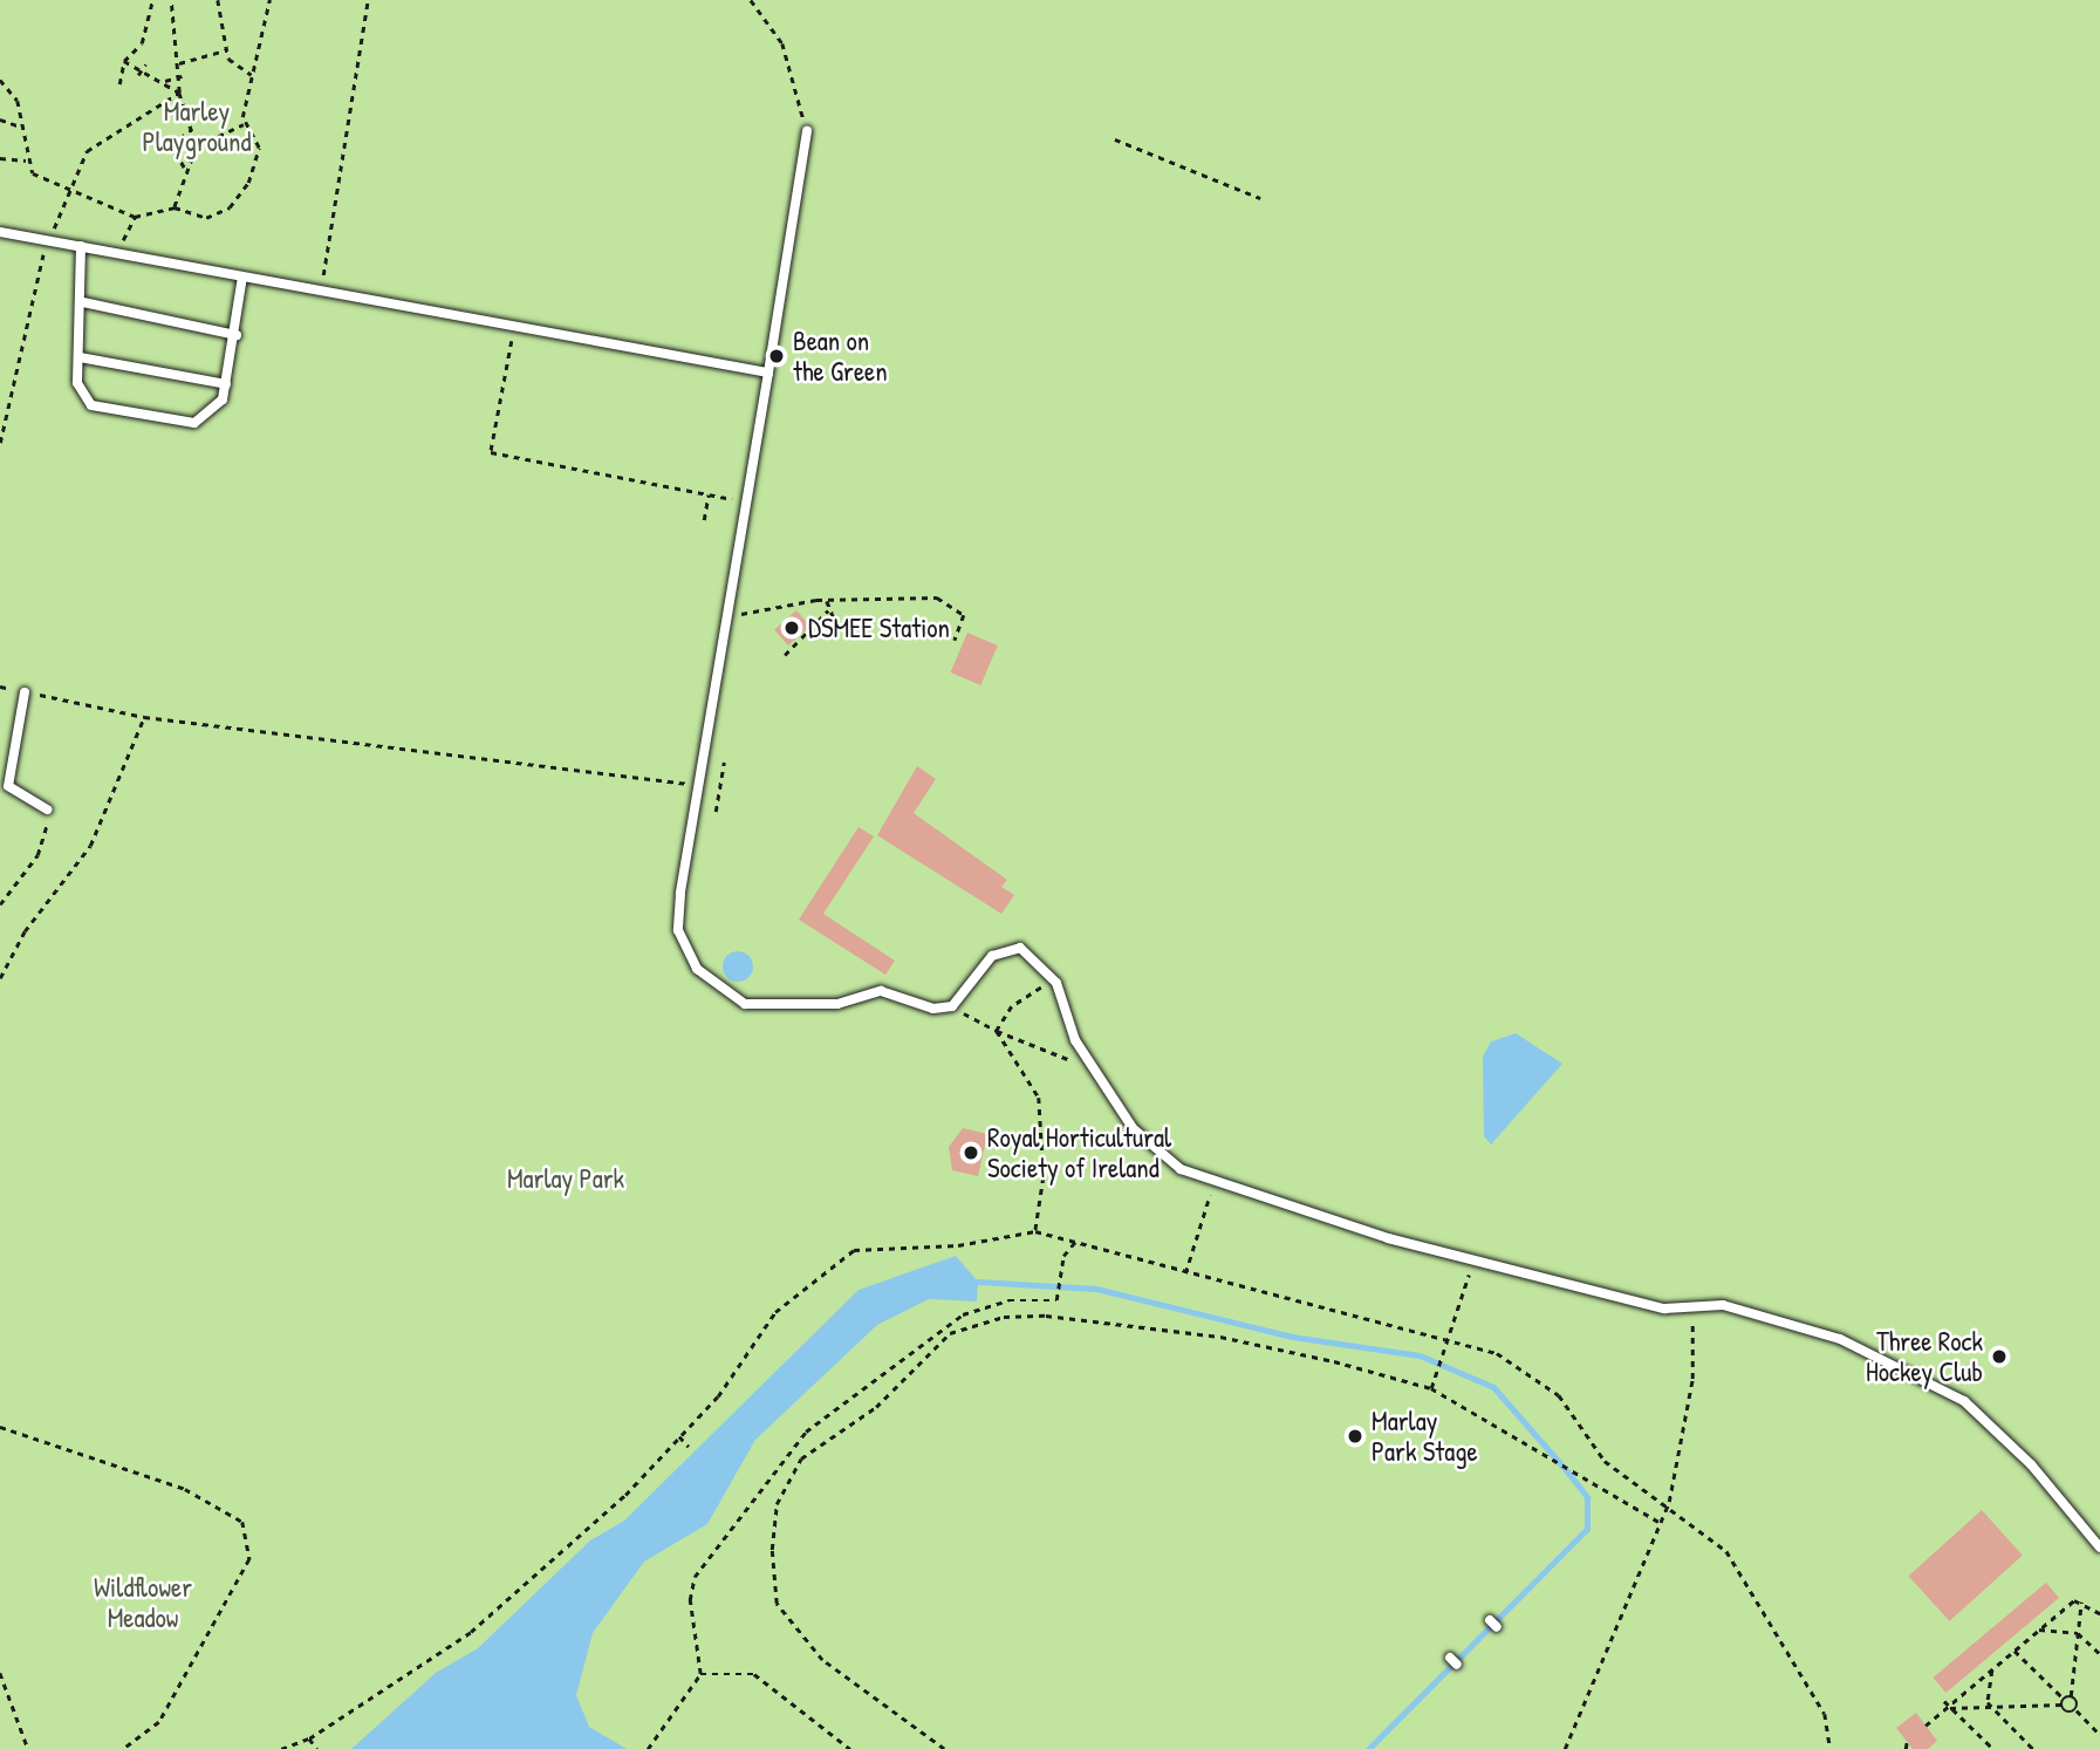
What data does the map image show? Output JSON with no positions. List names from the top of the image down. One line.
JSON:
{"parks":["Marley Playground","Marlay Park","Wildflower Meadow"],"places":["Bean on the Green","DSMEE Station","Royal Horticultural Society of Ireland","Three Rock Hockey Club","Marlay Park Stage"]}
